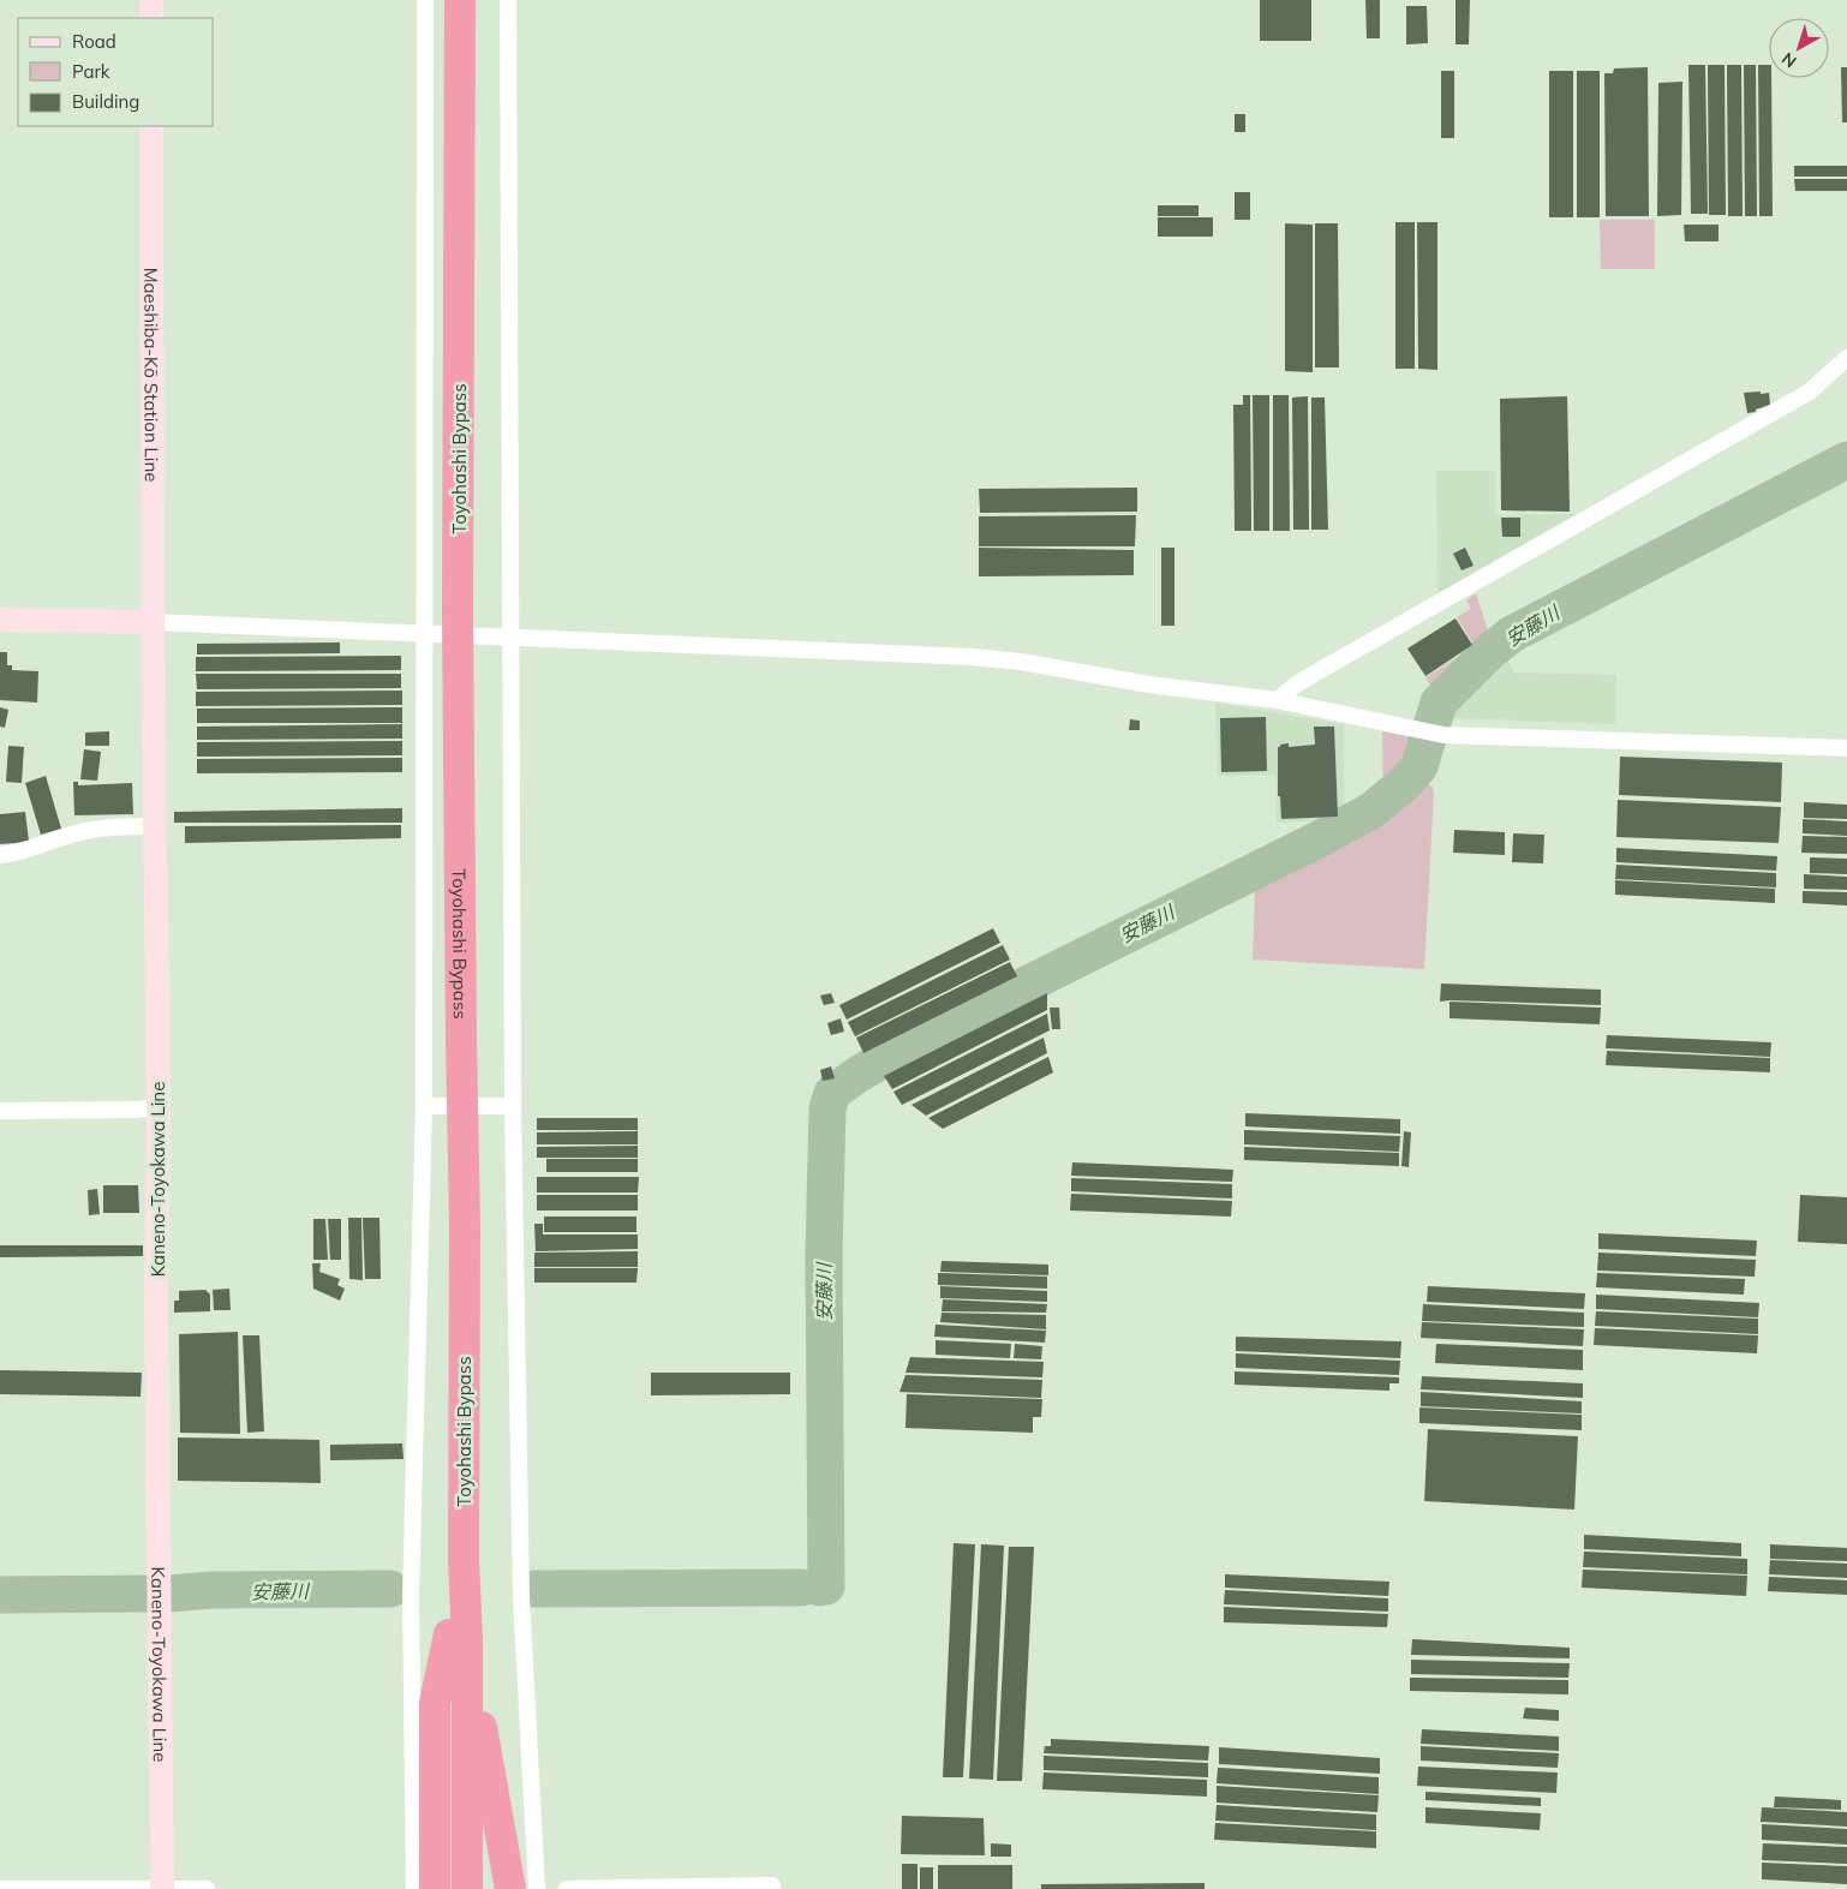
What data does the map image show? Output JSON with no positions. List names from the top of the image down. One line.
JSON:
{"streets":{"highway":["Toyohashi Bypass"],"main road":["Maeshiba-Kō Station Line","Kaneno-Toyokawa Line"]},"crossings":[["Maeshiba-Kō Station Line","Kaneno-Toyokawa Line"]],"water":["安藤川"],"legend":["Road","Park","Building"],"north":"bottom left"}
